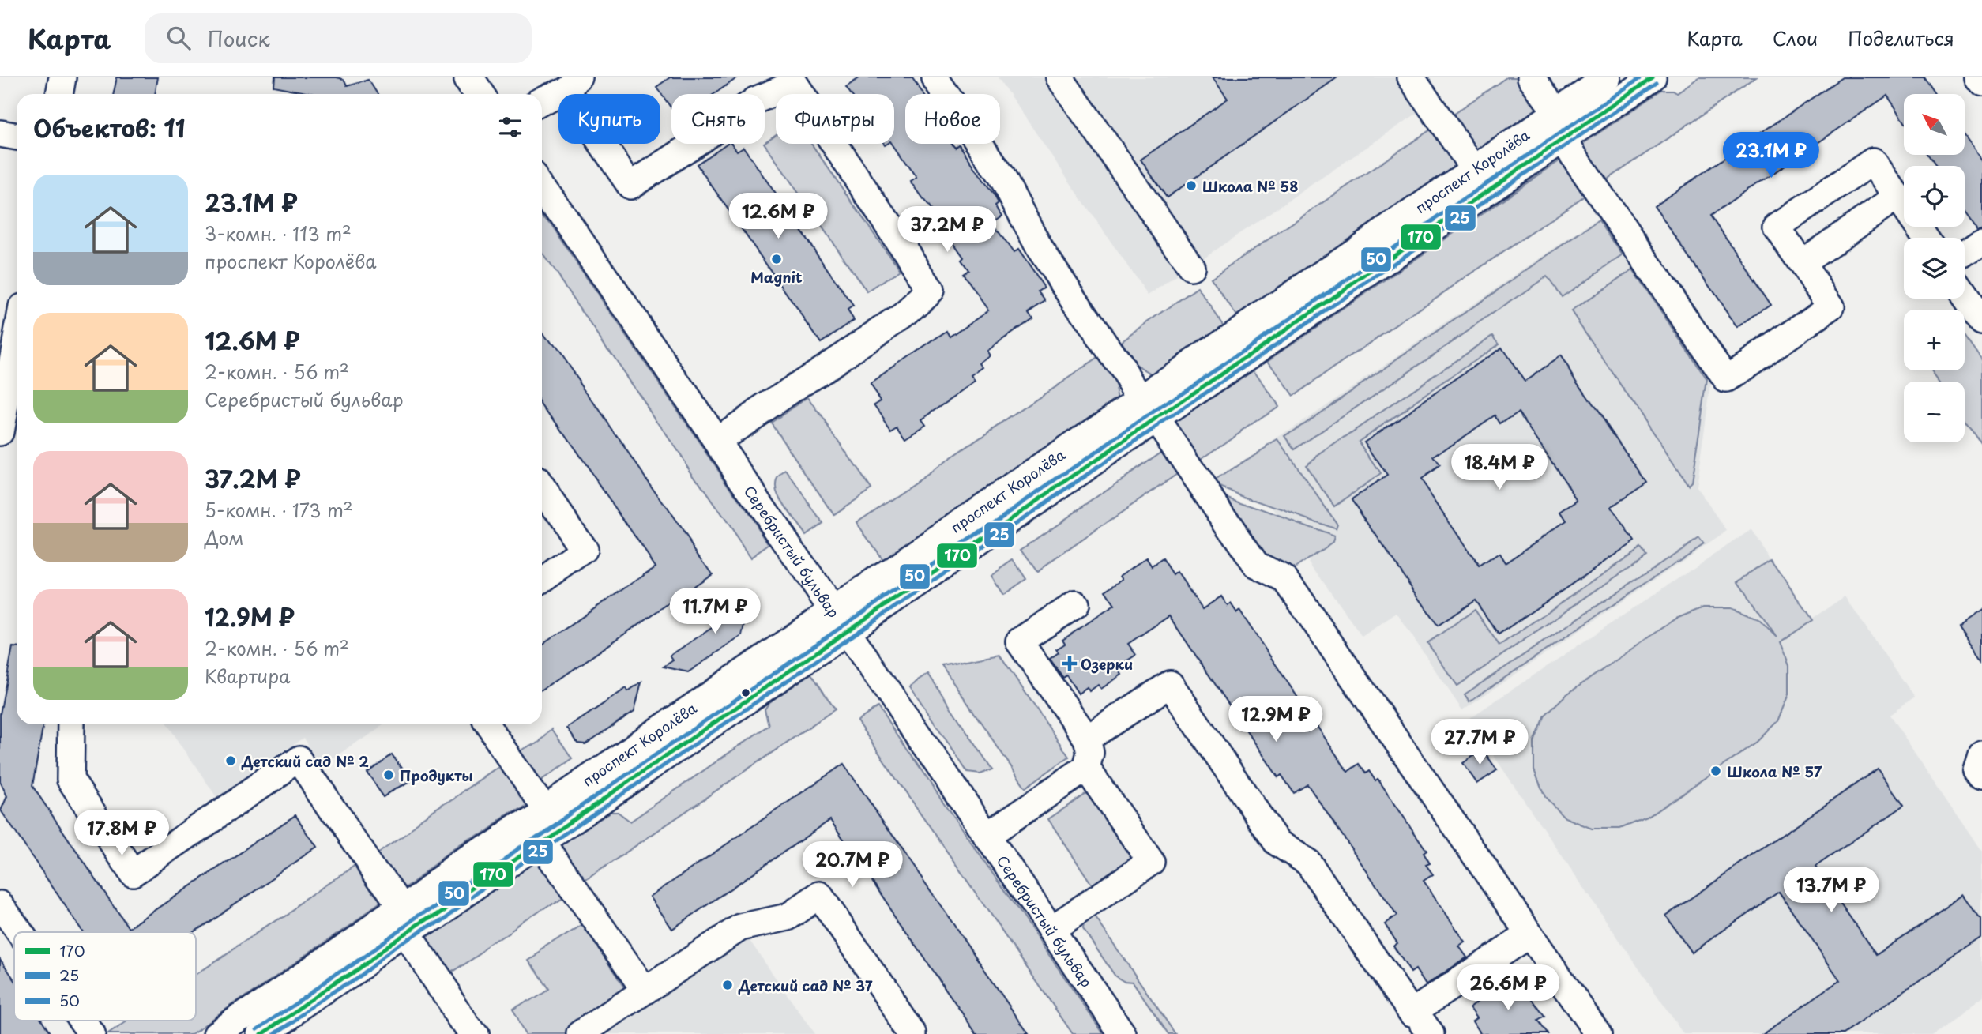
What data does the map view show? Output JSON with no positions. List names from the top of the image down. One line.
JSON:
{"streets":{"street":["проспект Королёва","Серебристый бульвар"]},"crossings":[["проспект Королёва","Серебристый бульвар"]],"places":{"other":["Школа № 58","Magnit","Детский сад № 2","Школа № 57","Продукты","Детский сад № 37"],"health":["Озерки"]},"lines":["transit line 170","transit line 50","transit line 25"],"legend":["170","25","50"],"north":"top left","page":{"header":"Карта","search":"Поиск","nav":["Карта","Слои","Поделиться"],"map_buttons":["+","−"],"chip":["Купить","Снять","Фильтры","Новое"],"heading":"Объектов: 11","price":["23.1M ₽","12.6M ₽","37.2M ₽","18.4M ₽","11.7M ₽","12.9M ₽","27.7M ₽","17.8M ₽","20.7M ₽","13.7M ₽","26.6M ₽"],"list":[{"name":"23.1M ₽","note":"3-комн. · 113 m² · проспект Королёва"},{"name":"12.6M ₽","note":"2-комн. · 56 m² · Серебристый бульвар"},{"name":"37.2M ₽","note":"5-комн. · 173 m² · Дом"},{"name":"12.9M ₽","note":"2-комн. · 56 m² · Квартира"}]}}
